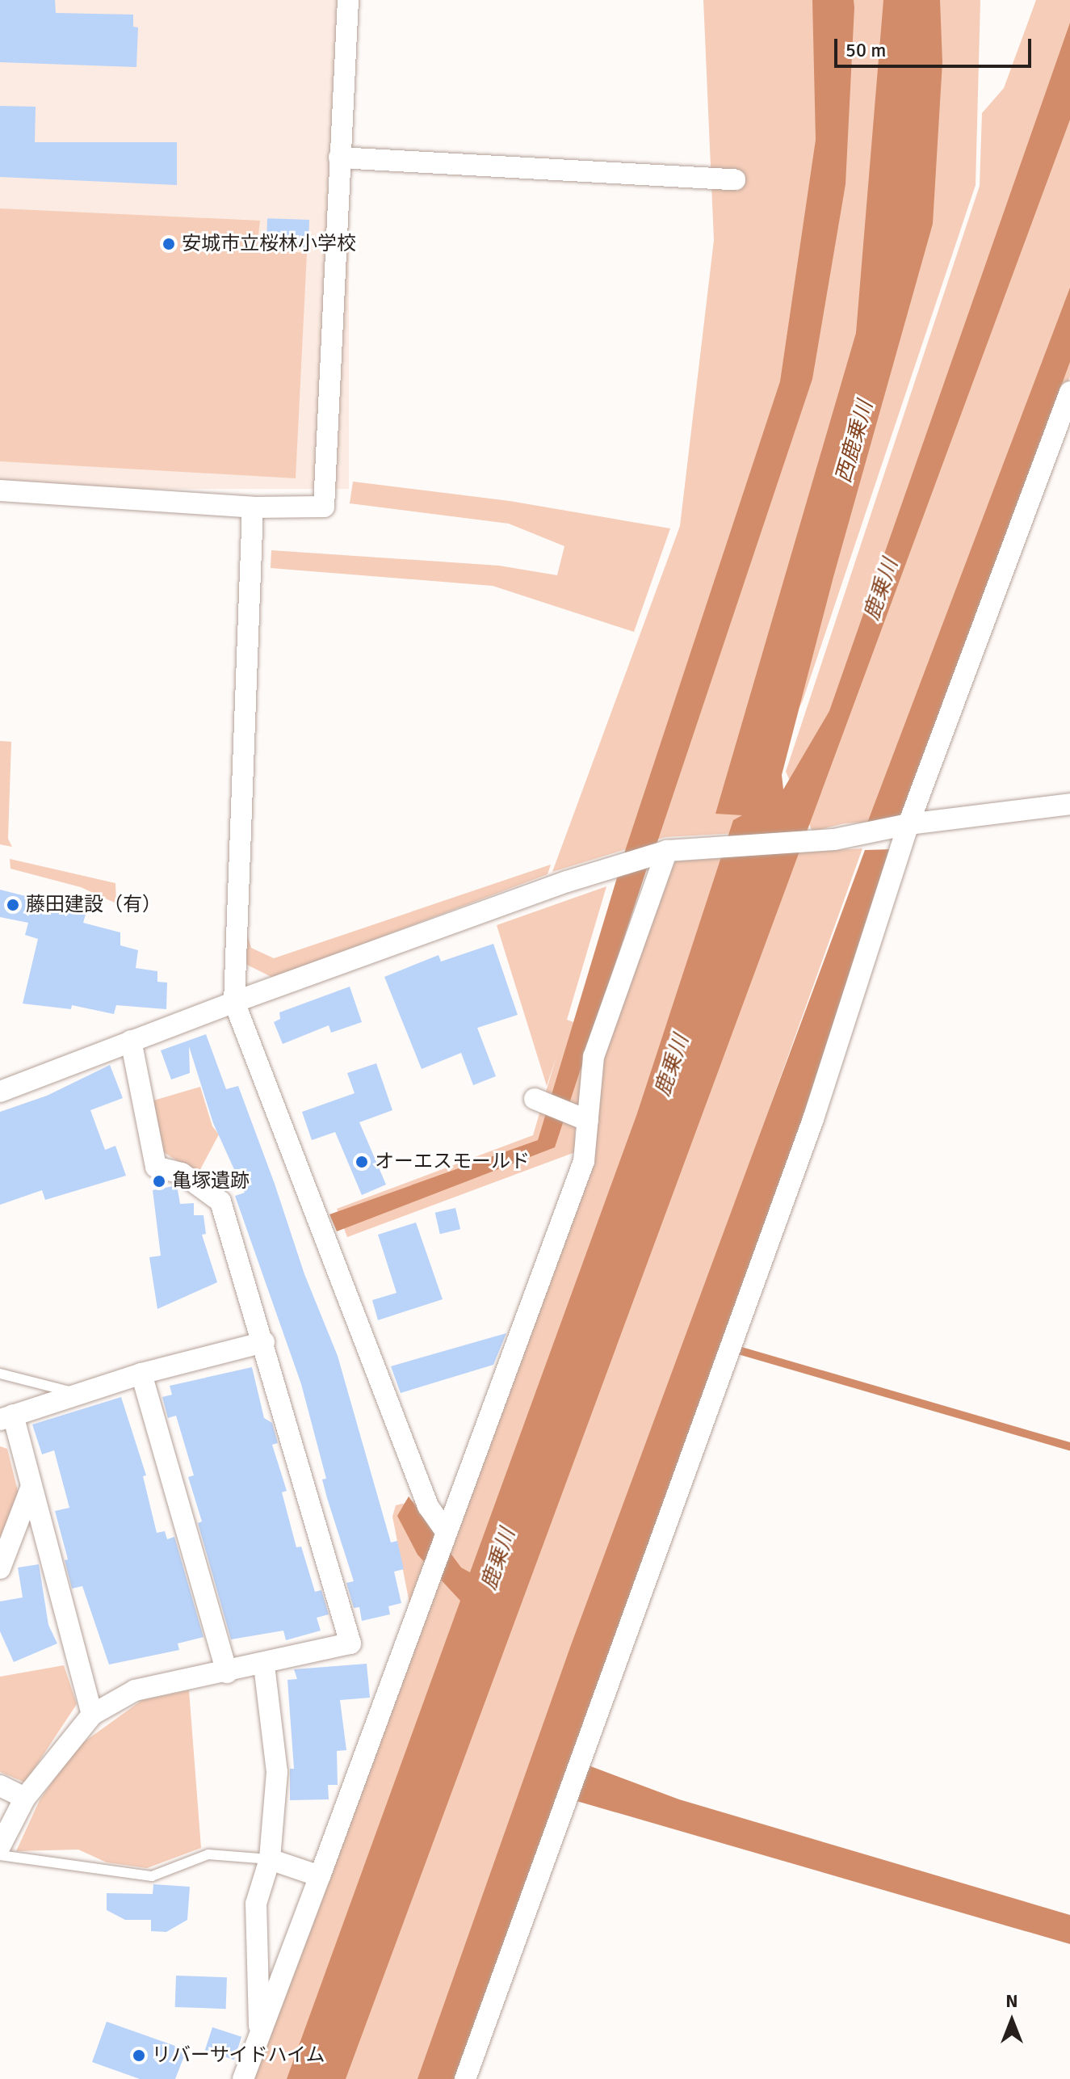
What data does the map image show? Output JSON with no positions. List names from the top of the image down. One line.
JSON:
{"water":["西鹿乗川","鹿乗川"],"places":["安城市立桜林小学校","藤田建設（有）","オーエスモールド","亀塚遺跡","リバーサイドハイム"],"scale_bar":"50 m","north":"top"}
